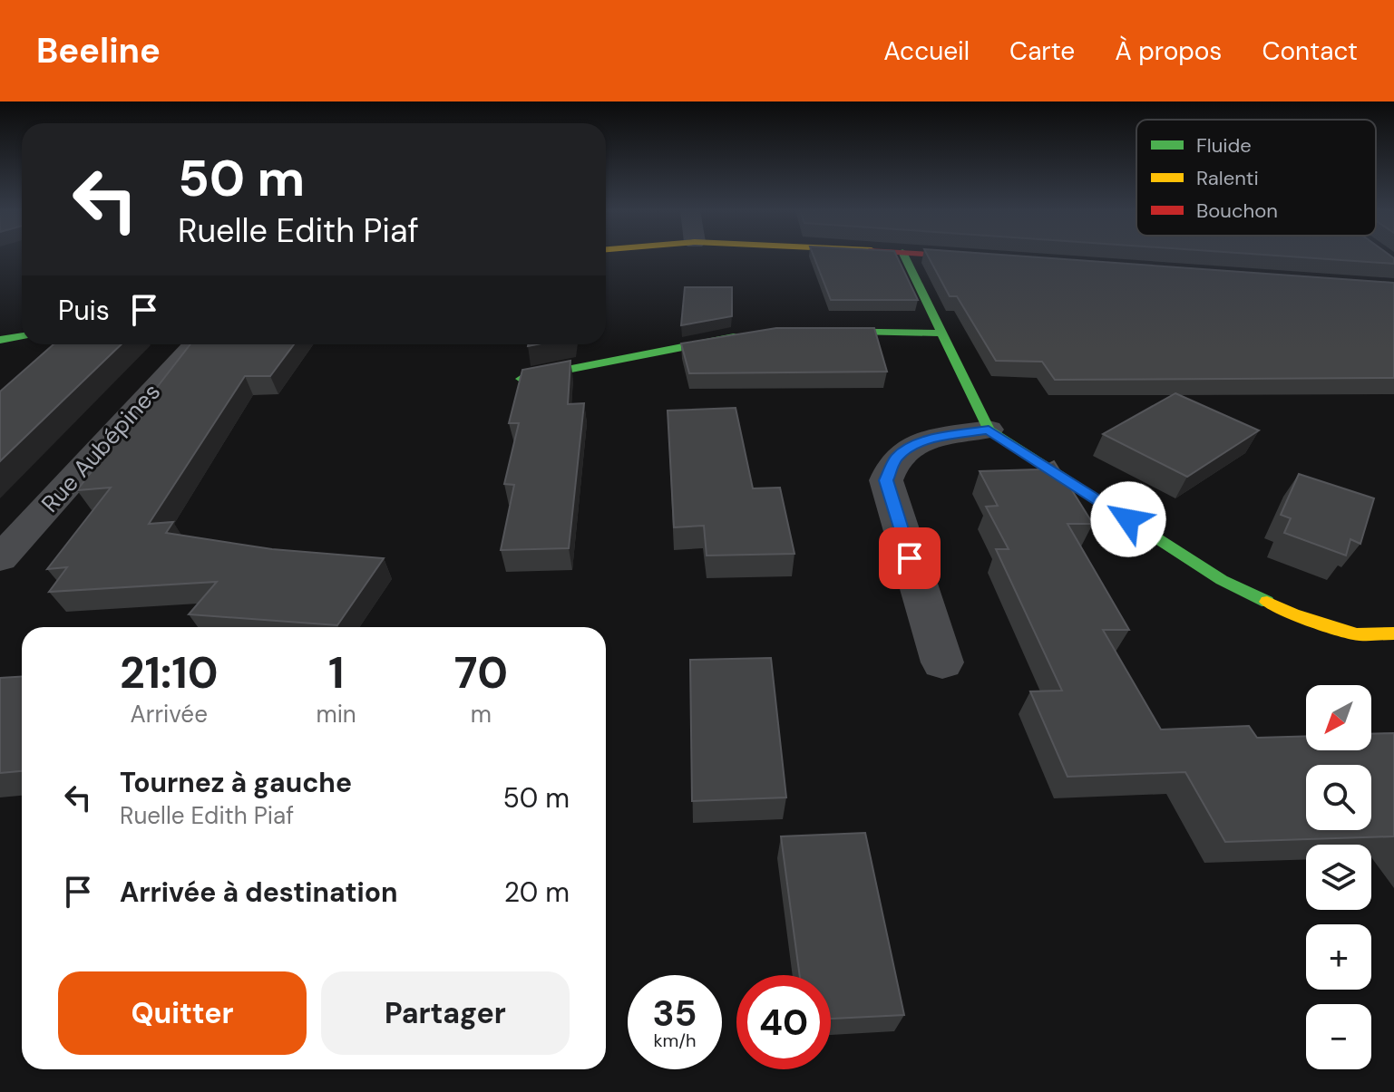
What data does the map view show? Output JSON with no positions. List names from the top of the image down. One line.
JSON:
{"streets":{"street":["Rue Aubépines"]},"legend":["Fluide","Ralenti","Bouchon"],"north":"bottom left","page":{"header":"Beeline","nav":["Accueil","Carte","À propos","Contact"],"turn":["50 m","Ruelle Edith Piaf"],"then":"Puis","eta":["21:10","Arrivée","1","min","70","m"],"map_buttons":["+","−"],"list":[{"name":"Tournez à gauche","note":"Ruelle Edith Piaf","value":"50 m"},{"name":"Arrivée à destination","value":"20 m"}],"buttons":["Quitter","Partager"],"speed":"35 km/h","limit":"40"}}
